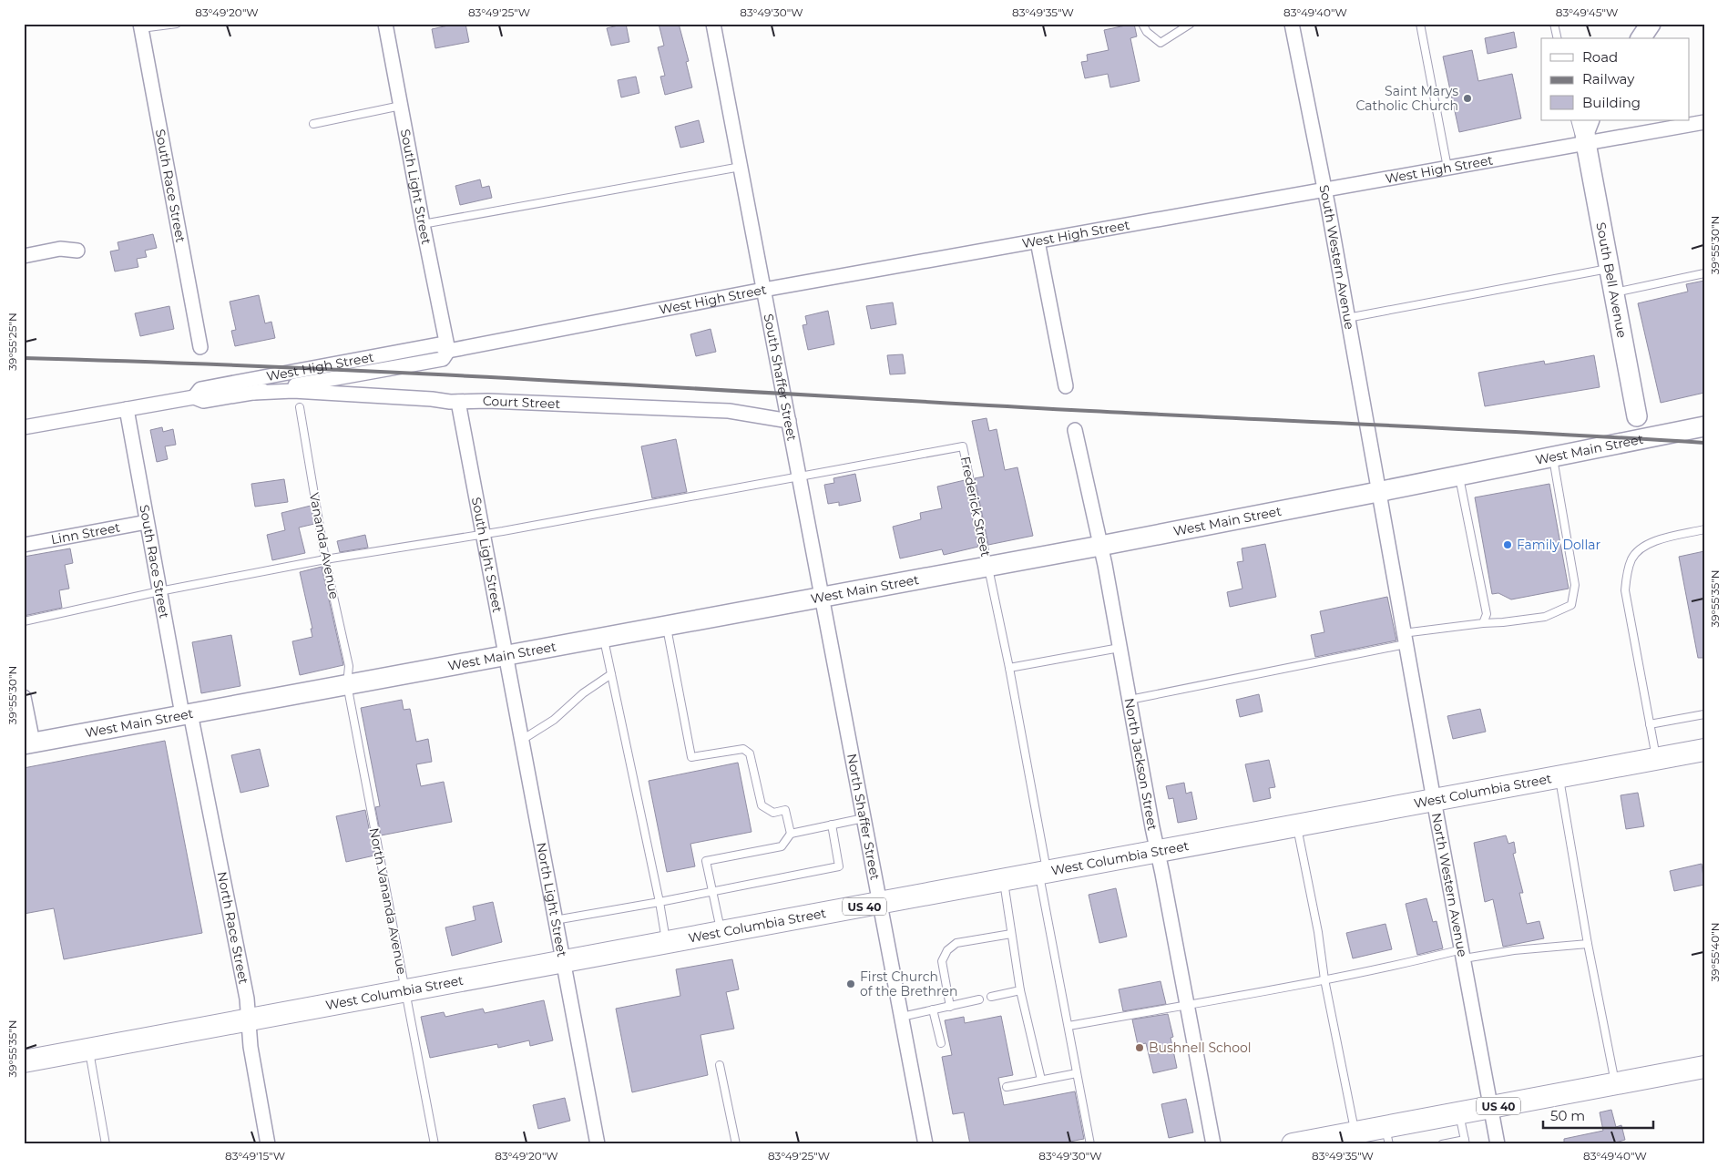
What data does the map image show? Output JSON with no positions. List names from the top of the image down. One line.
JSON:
{"streets":{"main road":["West Columbia Street","US 40"],"street":["West High Street","South Race Street","South Light Street","South Western Avenue","South Bell Avenue","South Shaffer Street","Court Street","West Main Street","Linn Street","North Jackson Street","North Shaffer Street","North Western Avenue","North Light Street","North Race Street"],"lane":["Frederick Street","Vananda Avenue","North Vananda Avenue"]},"crossings":[["West High Street","South Race Street"],["West High Street","South Light Street"],["West High Street","South Western Avenue"],["West High Street","South Bell Avenue"],["West High Street","South Shaffer Street"],["West High Street","Court Street"],["South Race Street","West Main Street"],["South Race Street","Linn Street"],["South Race Street","North Race Street"],["South Light Street","Court Street"],["South Light Street","West Main Street"],["South Light Street","North Light Street"],["South Western Avenue","West Main Street"],["South Western Avenue","North Western Avenue"],["South Shaffer Street","Court Street"],["South Shaffer Street","West Main Street"],["South Shaffer Street","Frederick Street"],["South Shaffer Street","North Shaffer Street"],["West Main Street","Frederick Street"],["West Main Street","Vananda Avenue"],["West Main Street","North Jackson Street"],["West Main Street","North Shaffer Street"],["West Main Street","North Western Avenue"],["West Main Street","North Light Street"],["West Main Street","North Vananda Avenue"],["West Main Street","North Race Street"],["Frederick Street","West Columbia Street"],["Vananda Avenue","North Vananda Avenue"],["North Jackson Street","West Columbia Street"],["West Columbia Street","North Shaffer Street"],["West Columbia Street","North Western Avenue"],["West Columbia Street","North Light Street"],["West Columbia Street","North Vananda Avenue"],["West Columbia Street","North Race Street"],["North Western Avenue","US 40"]],"places":["Saint Marys Catholic Church","Family Dollar","First Church of the Brethren","Bushnell School"],"legend":["Road","Railway","Building"],"scale_bar":"50 m","coordinates":["83°49'20\"W","83°49'25\"W","83°49'30\"W","83°49'35\"W","83°49'40\"W","83°49'45\"W","39°55'30\"N","39°55'25\"N","39°55'35\"N","39°55'40\"N","83°49'15\"W"]}
